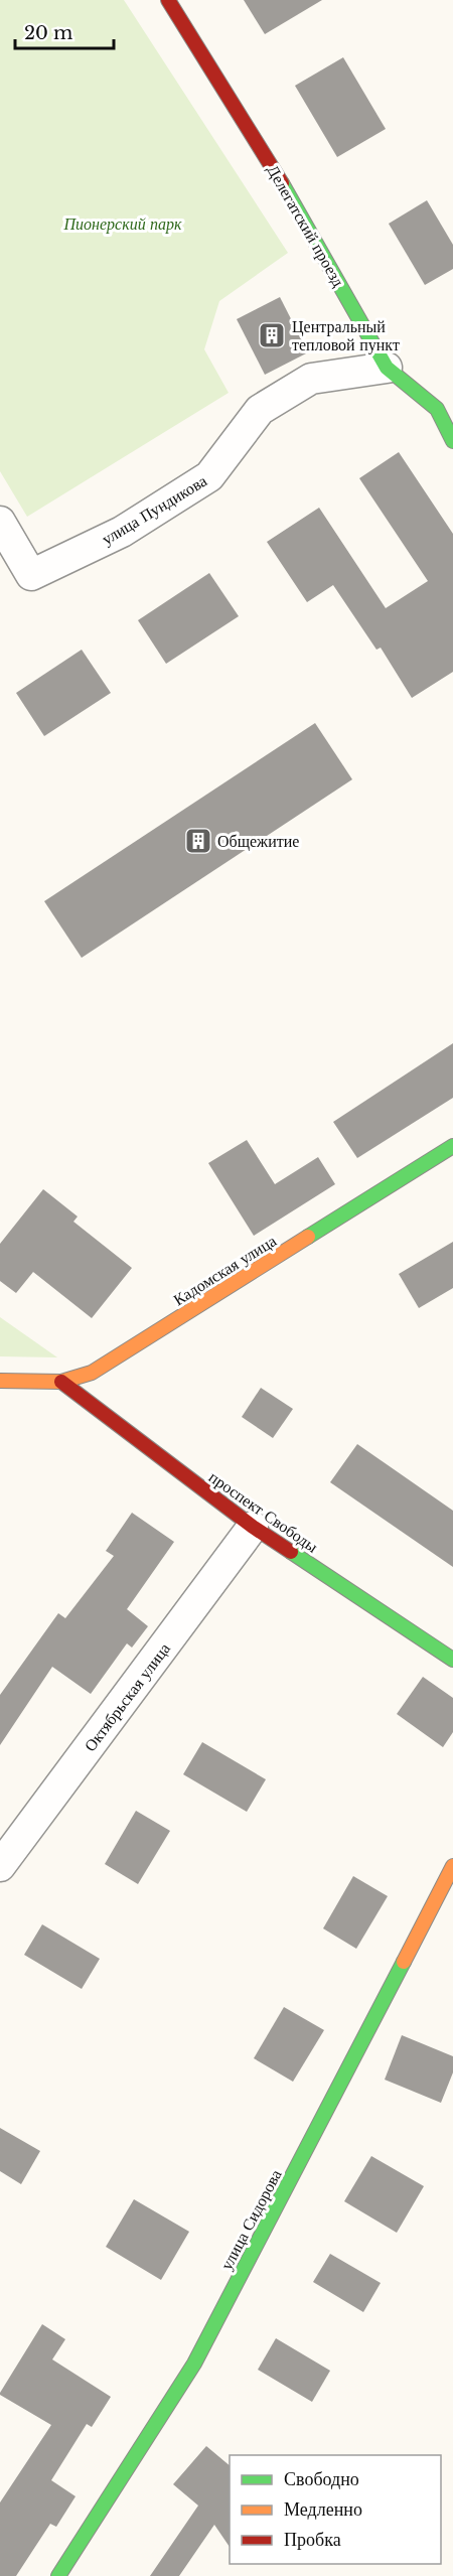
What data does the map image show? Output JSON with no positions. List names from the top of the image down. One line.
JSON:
{"streets":{"street":["Делегатский проезд","улица Пундикова","Кадомская улица","проспект Свободы","Октябрьская улица","улица Сидорова"]},"crossings":[["Делегатский проезд","улица Пундикова"],["Кадомская улица","проспект Свободы"],["проспект Свободы","Октябрьская улица"]],"parks":["Пионерский парк"],"places":{"building":["Центральный тепловой пункт","Общежитие"]},"legend":["Свободно","Медленно","Пробка"],"scale_bar":"20 m"}
